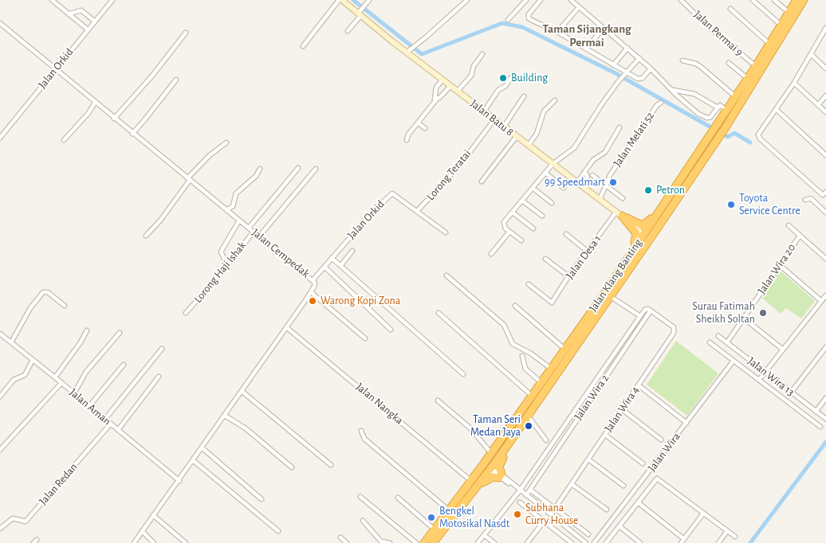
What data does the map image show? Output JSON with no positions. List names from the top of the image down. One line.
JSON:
{"streets":{"highway":["Jalan Klang Banting"],"street":["Jalan Permai 9","Jalan Orkid","Jalan Batu 8","Jalan Melati 52","Lorong Teratai","Jalan Cempedak","Jalan Desa 1","Jalan Wira 20","Lorong Haji Ishak","Jalan Wira 13","Jalan Wira 2","Jalan Nangka","Jalan Aman","Jalan Wira 4","Jalan Wira","Jalan Redan"]},"crossings":[["Jalan Permai 9","Jalan Klang Banting"],["Jalan Orkid","Lorong Teratai"],["Jalan Orkid","Jalan Cempedak"],["Jalan Batu 8","Jalan Melati 52"],["Jalan Batu 8","Lorong Teratai"],["Jalan Batu 8","Jalan Desa 1"],["Jalan Batu 8","Jalan Klang Banting"],["Jalan Cempedak","Lorong Haji Ishak"],["Jalan Cempedak","Jalan Nangka"],["Jalan Cempedak","Jalan Aman"],["Jalan Wira 20","Jalan Wira 13"],["Jalan Klang Banting","Jalan Nangka"],["Jalan Wira 2","Jalan Wira 4"],["Jalan Aman","Jalan Redan"]],"districts":["Taman Sijangkang Permai"],"places":["Building","99 Speedmart","Petron","Toyota Service Centre","Warong Kopi Zona","Surau Fatimah Sheikh Soltan","Taman Seri Medan Jaya","Subhana Curry House","Bengkel Motosikal Nasdt"]}
